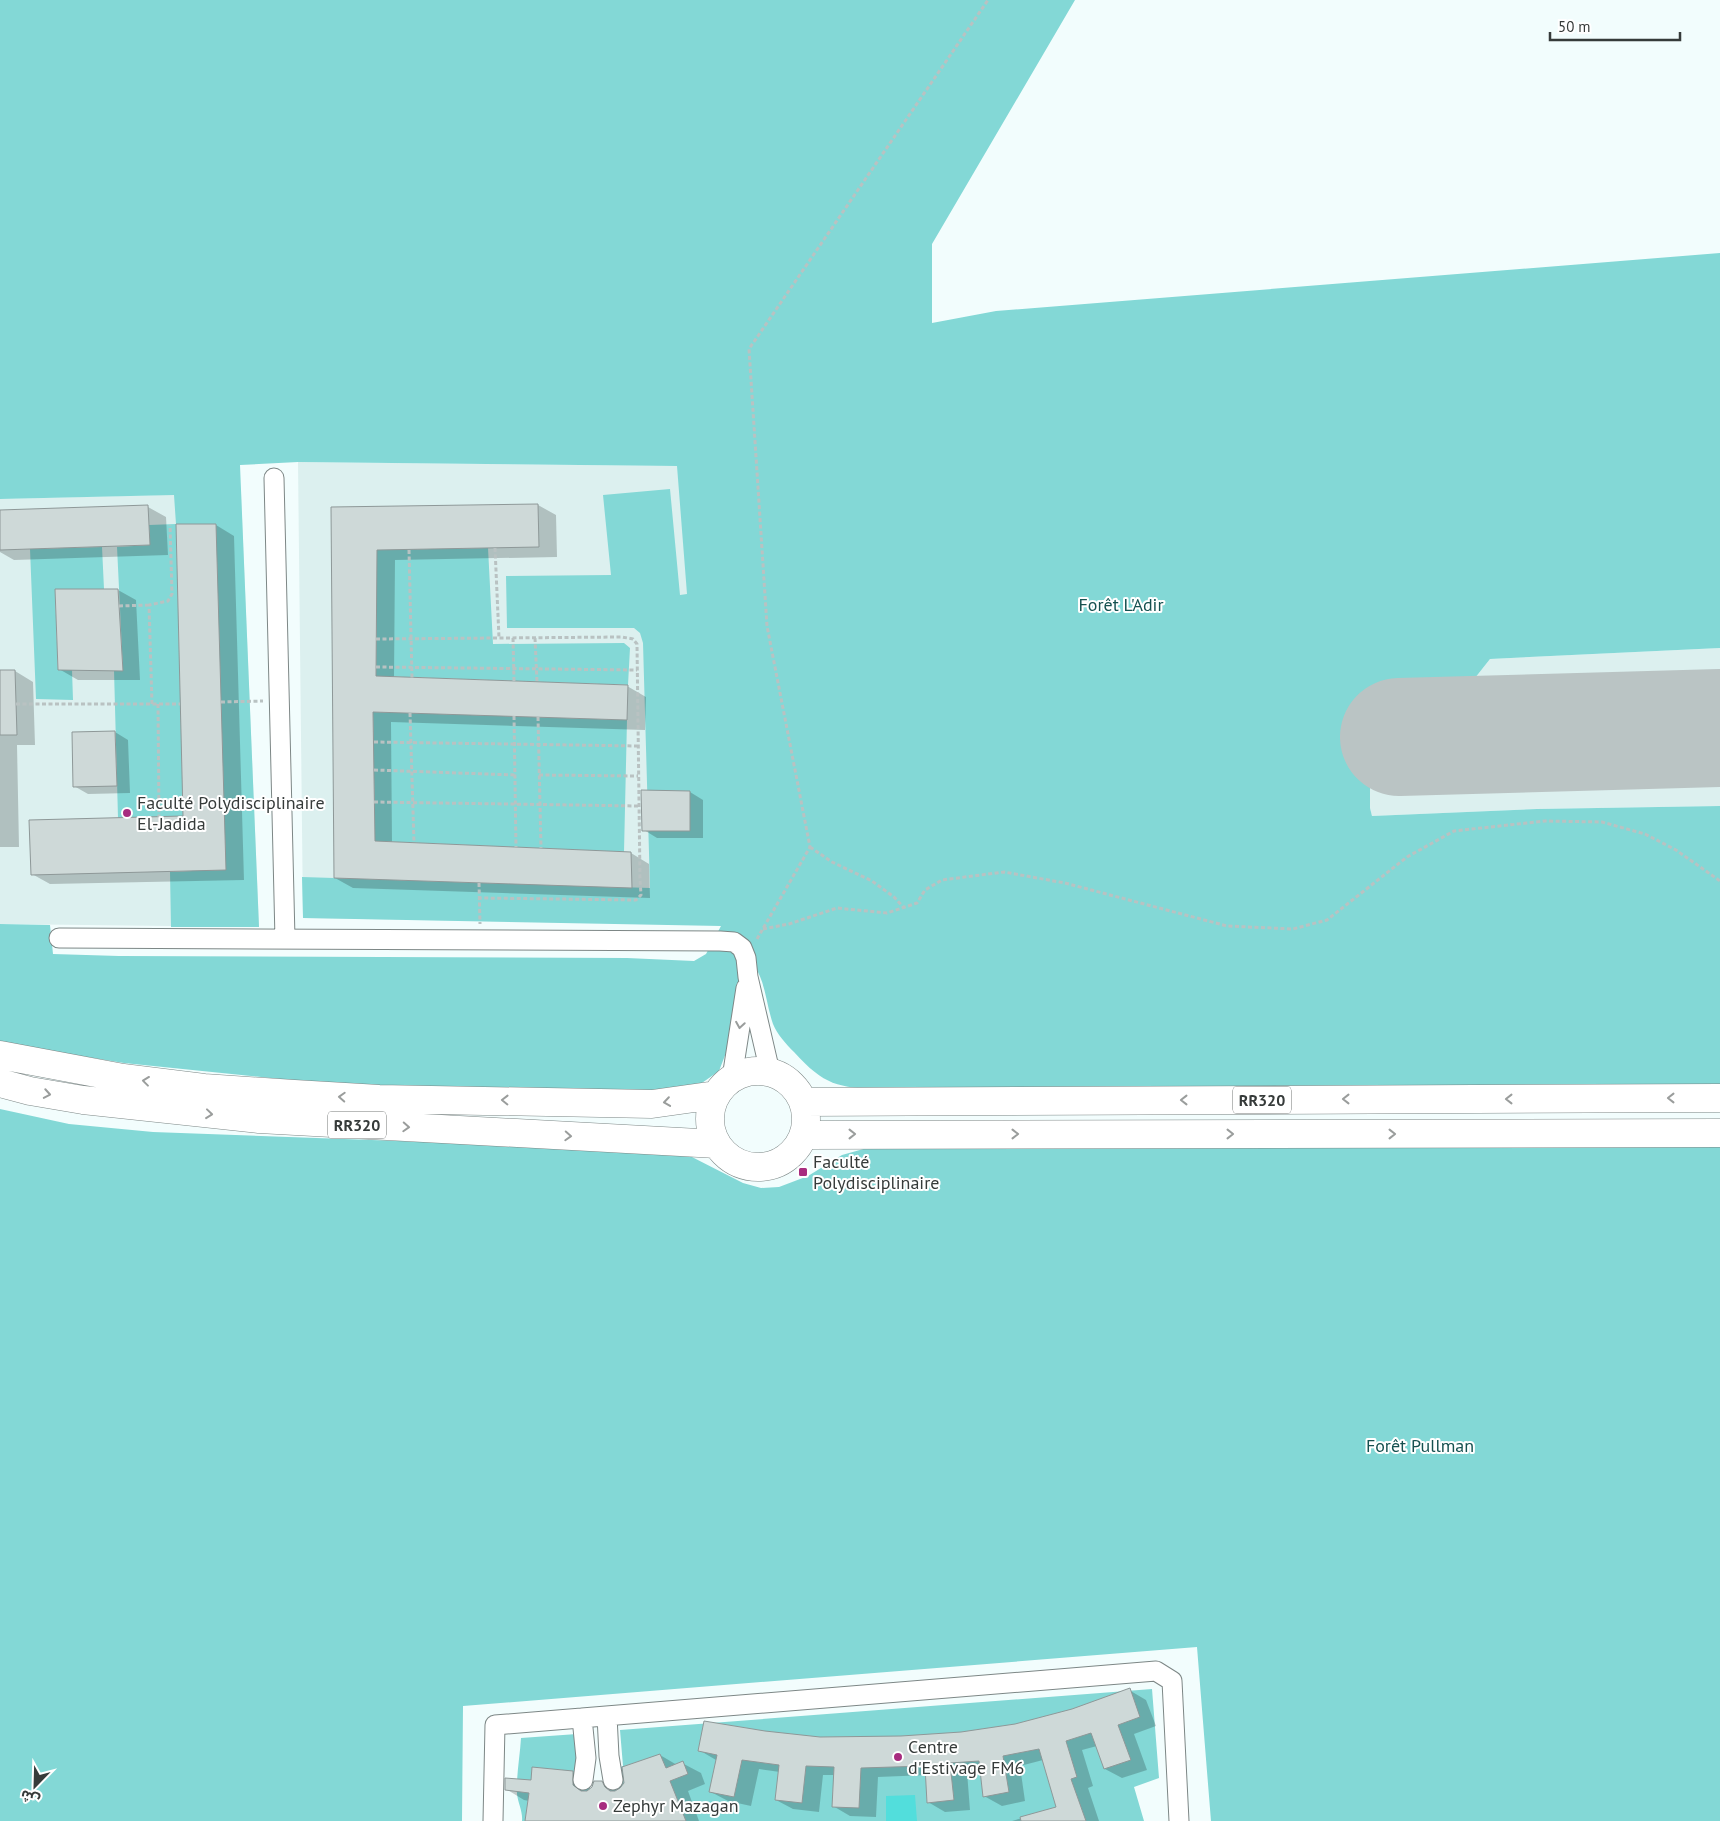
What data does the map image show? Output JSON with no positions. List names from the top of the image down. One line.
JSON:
{"streets":{"highway":["RR320"]},"parks":["Forêt L'Adir","Forêt Pullman"],"places":{"other":["Faculté Polydisciplinaire El-Jadida","Centre d'Estivage FM6","Zephyr Mazagan"],"transit":["Faculté Polydisciplinaire"]},"scale_bar":"50 m","north":"bottom left"}
